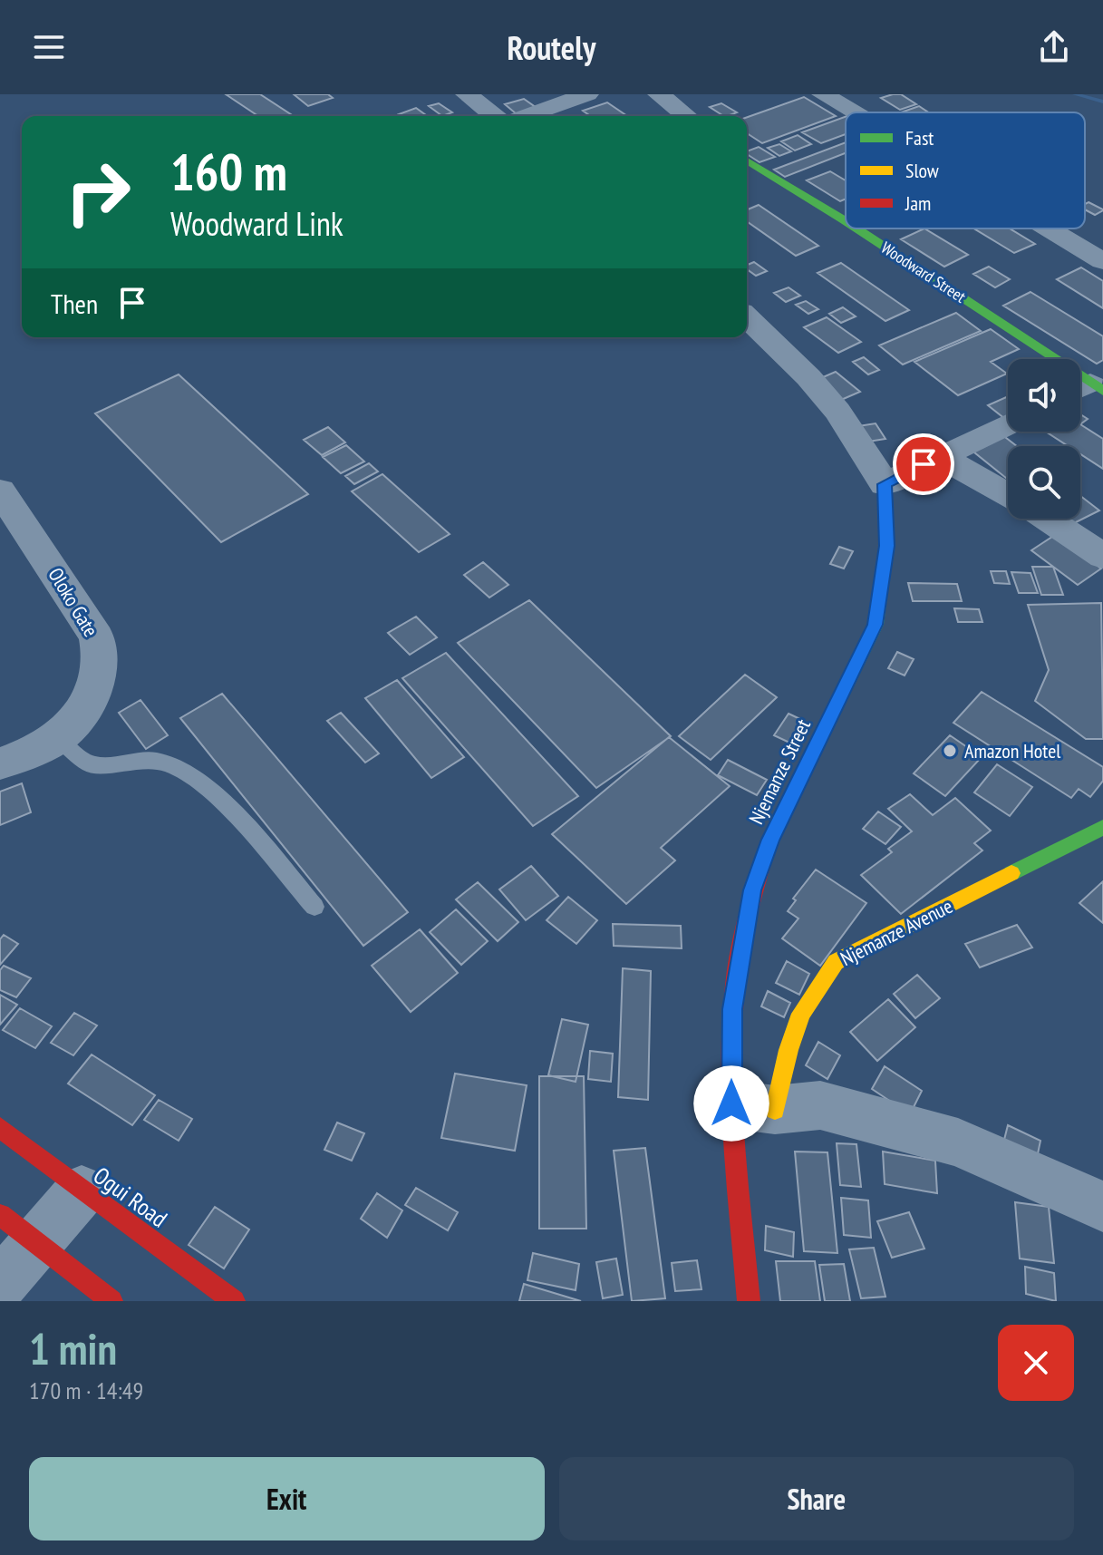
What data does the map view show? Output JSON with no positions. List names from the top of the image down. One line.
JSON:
{"streets":{"street":["Woodward Street","Oloko Gate","Njemanze Street","Njemanze Avenue","Ogui Road"]},"crossings":[["Njemanze Street","Njemanze Avenue"]],"places":["Amazon Hotel"],"legend":["Fast","Slow","Jam"],"page":{"header":"Routely","turn":["160 m","Woodward Link"],"then":"Then","heading":["1 min","170 m · 14:49"],"buttons":["Exit","Share"]}}
